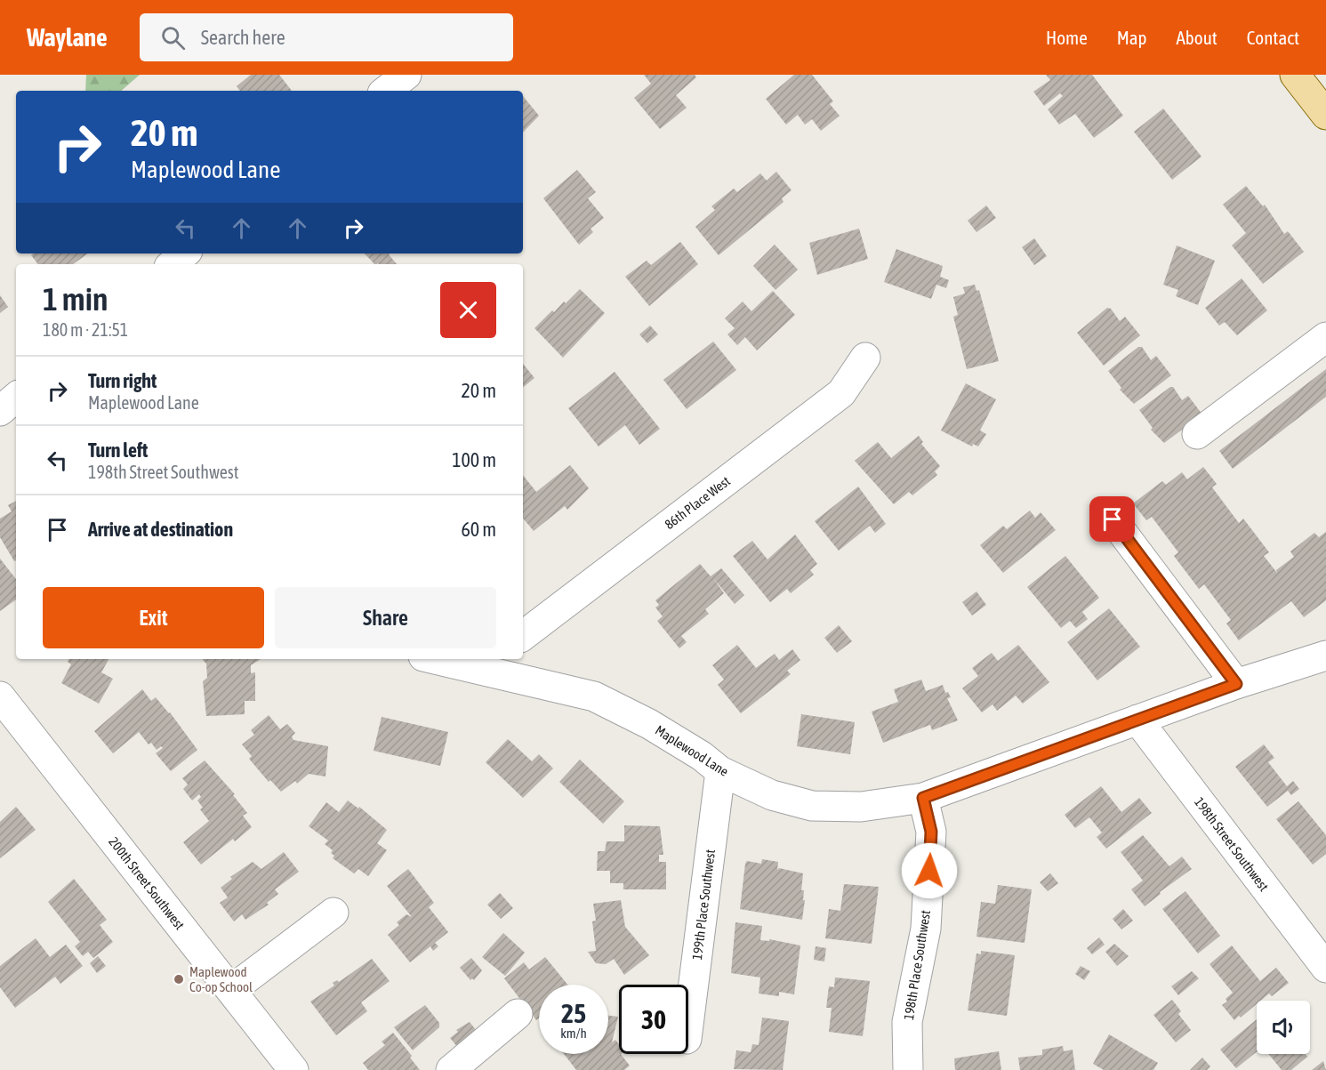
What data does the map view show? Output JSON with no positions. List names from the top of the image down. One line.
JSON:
{"streets":{"street":["86th Place West","Maplewood Lane","198th Street Southwest","200th Street Southwest","199th Place Southwest","198th Place Southwest"]},"crossings":[["Maplewood Lane","198th Street Southwest"],["Maplewood Lane","199th Place Southwest"],["Maplewood Lane","198th Place Southwest"]],"places":["Maplewood Co-op School"],"page":{"header":"Waylane","search":"Search here","nav":["Home","Map","About","Contact"],"turn":["20 m","Maplewood Lane"],"heading":["1 min","180 m · 21:51"],"list":[{"name":"Turn right","note":"Maplewood Lane","value":"20 m"},{"name":"Turn left","note":"198th Street Southwest","value":"100 m"},{"name":"Arrive at destination","value":"60 m"}],"buttons":["Exit","Share"],"speed":"25 km/h","limit":"30"}}
